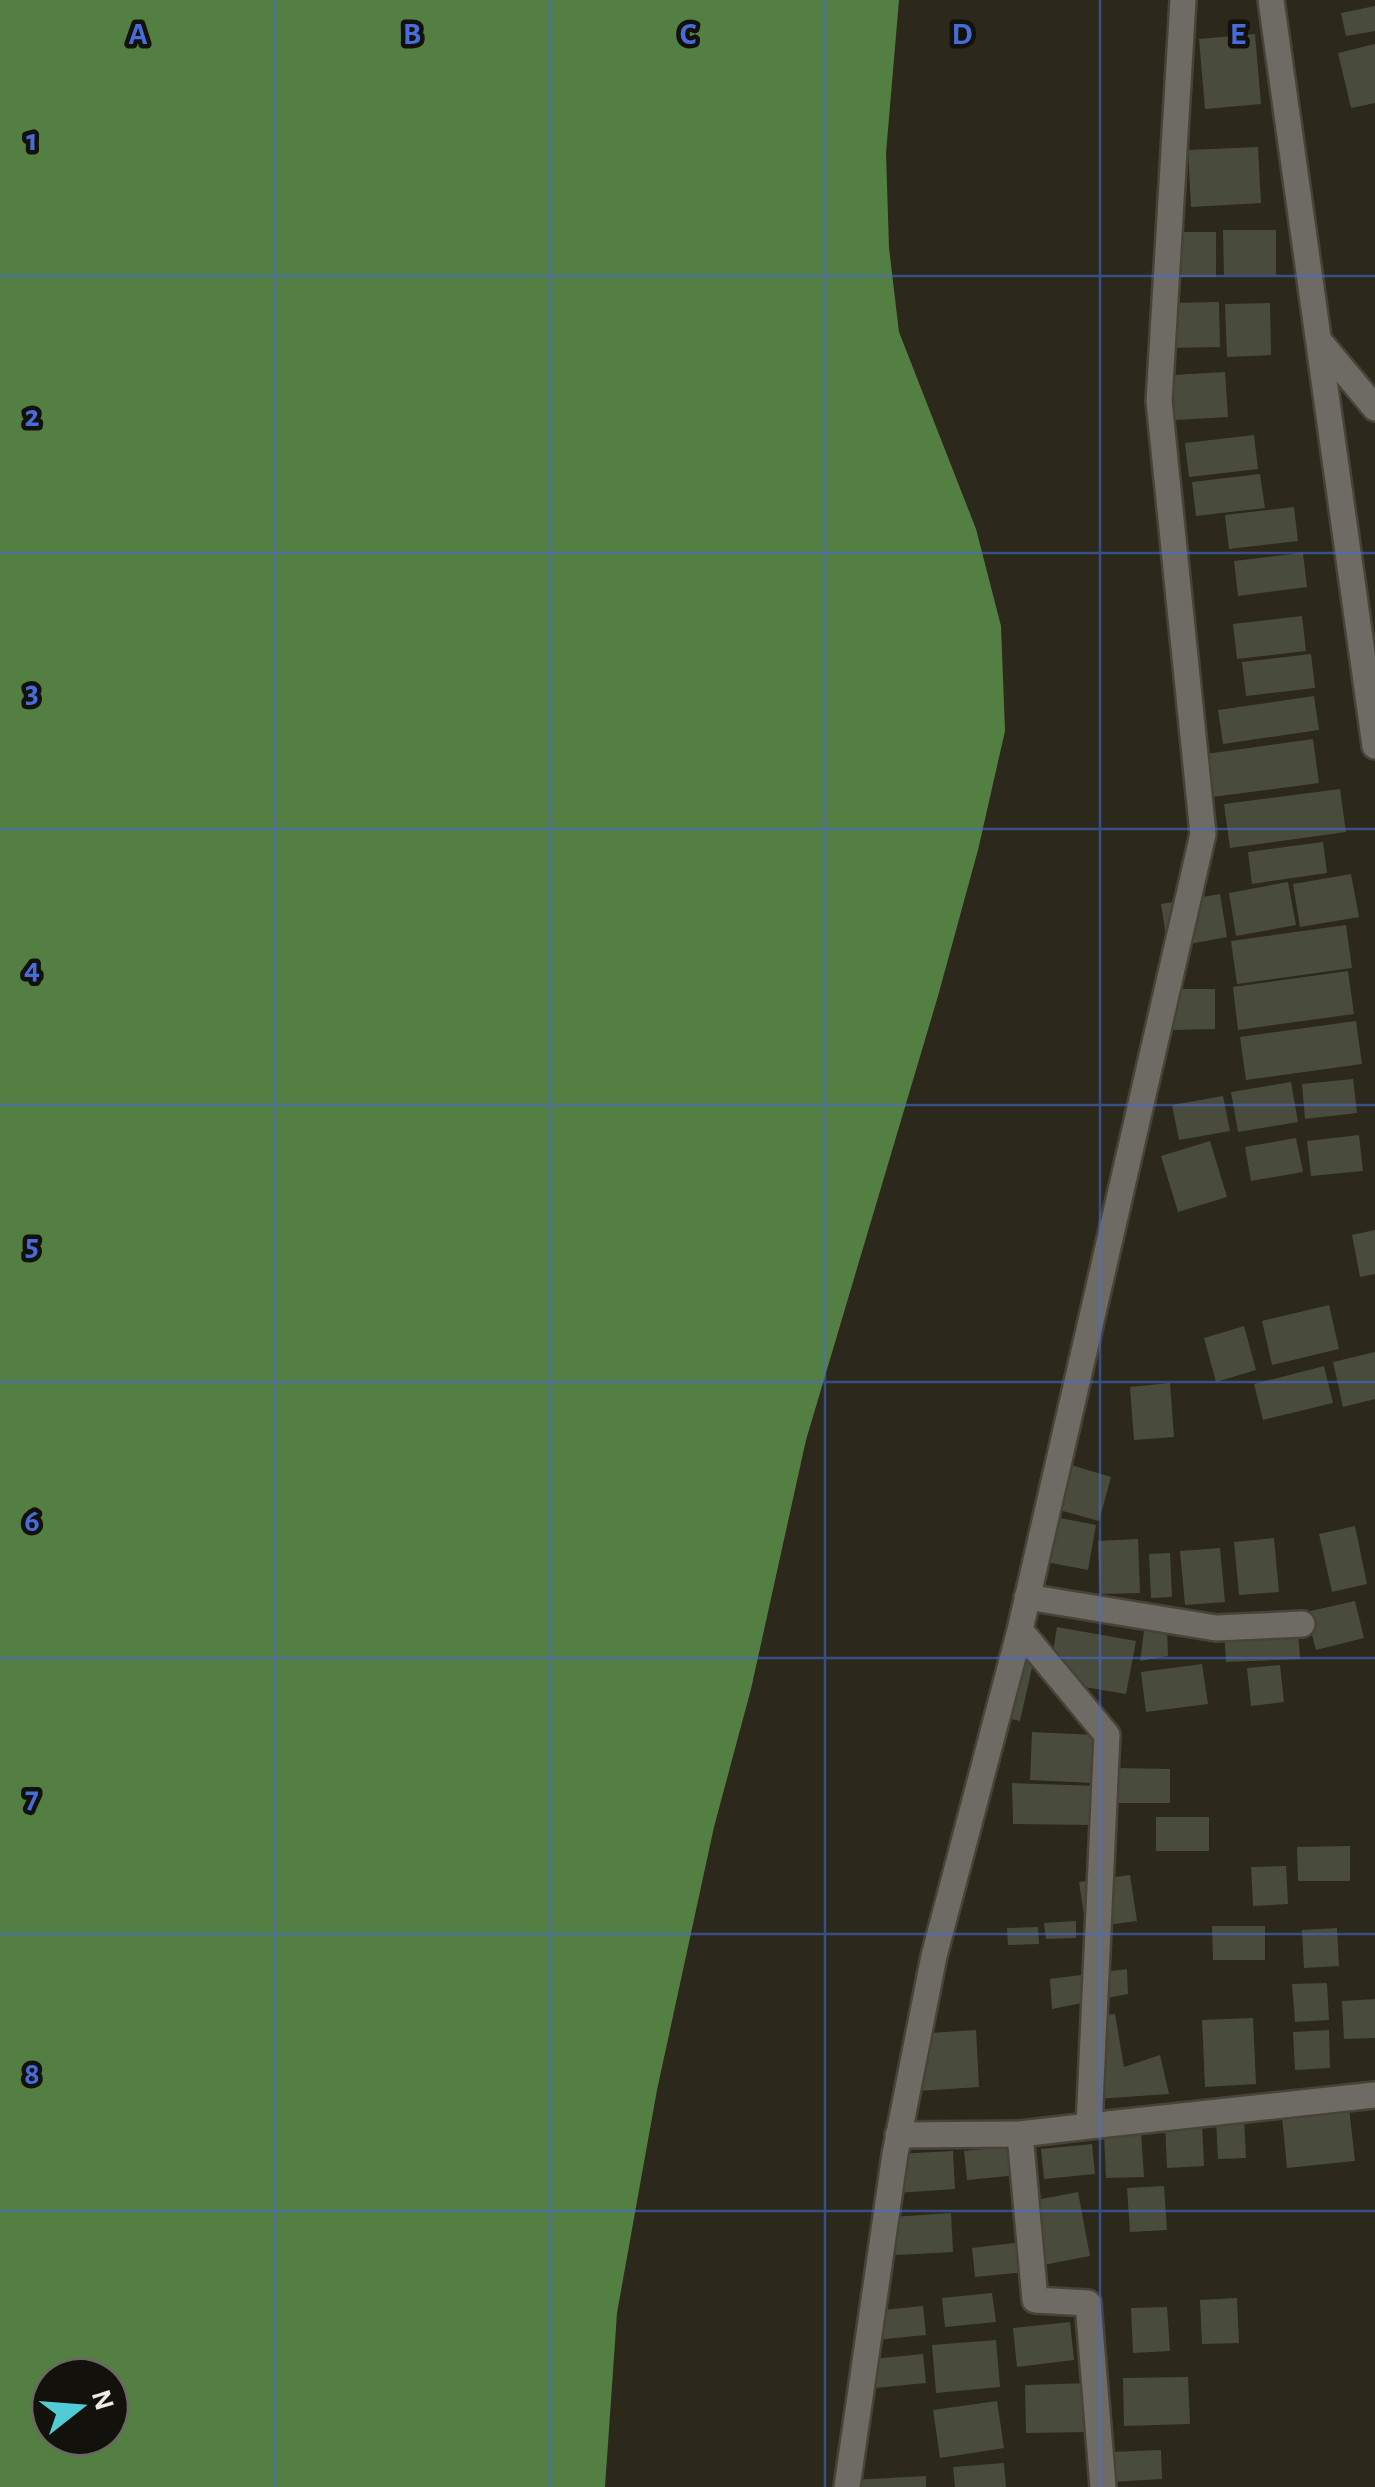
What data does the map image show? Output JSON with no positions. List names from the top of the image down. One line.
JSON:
{"north":"right","grid":{"columns":["A","B","C","D","E"],"rows":["1","2","3","4","5","6","7","8"]}}
